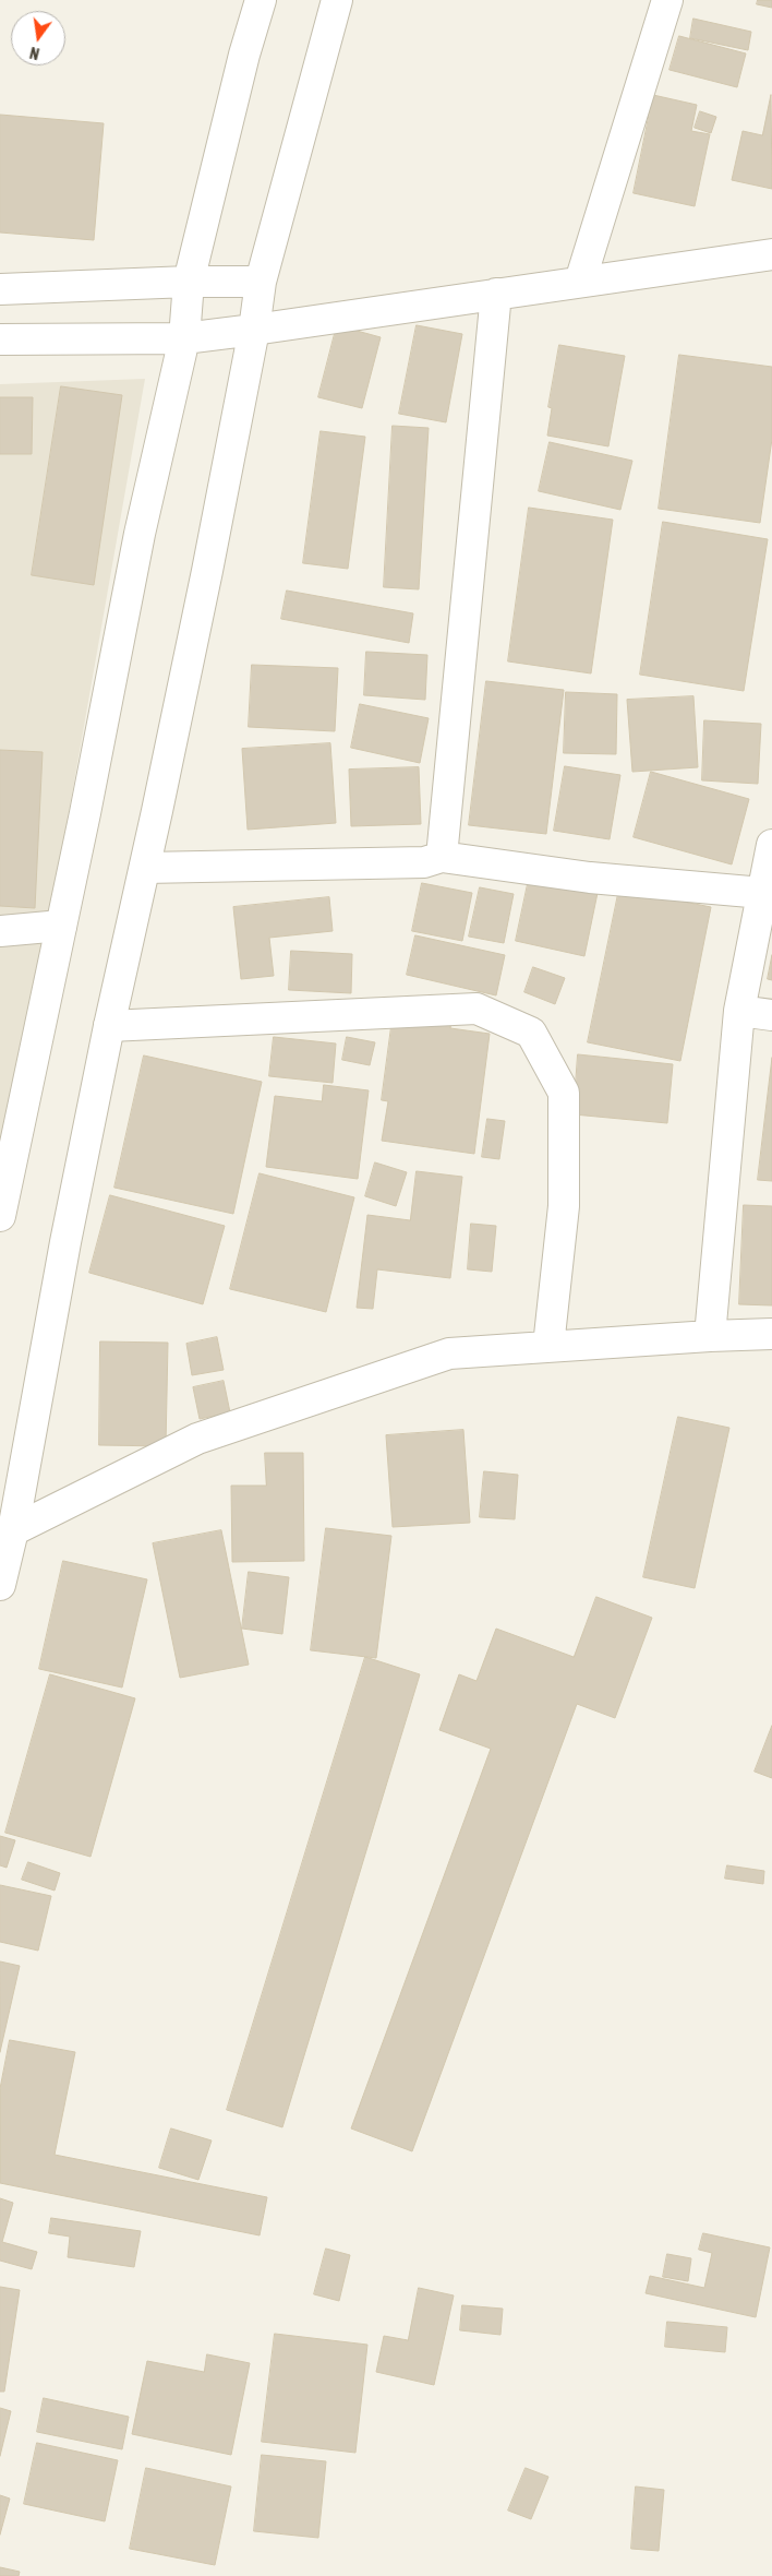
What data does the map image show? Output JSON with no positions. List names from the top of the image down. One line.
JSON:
{"north":"bottom"}
